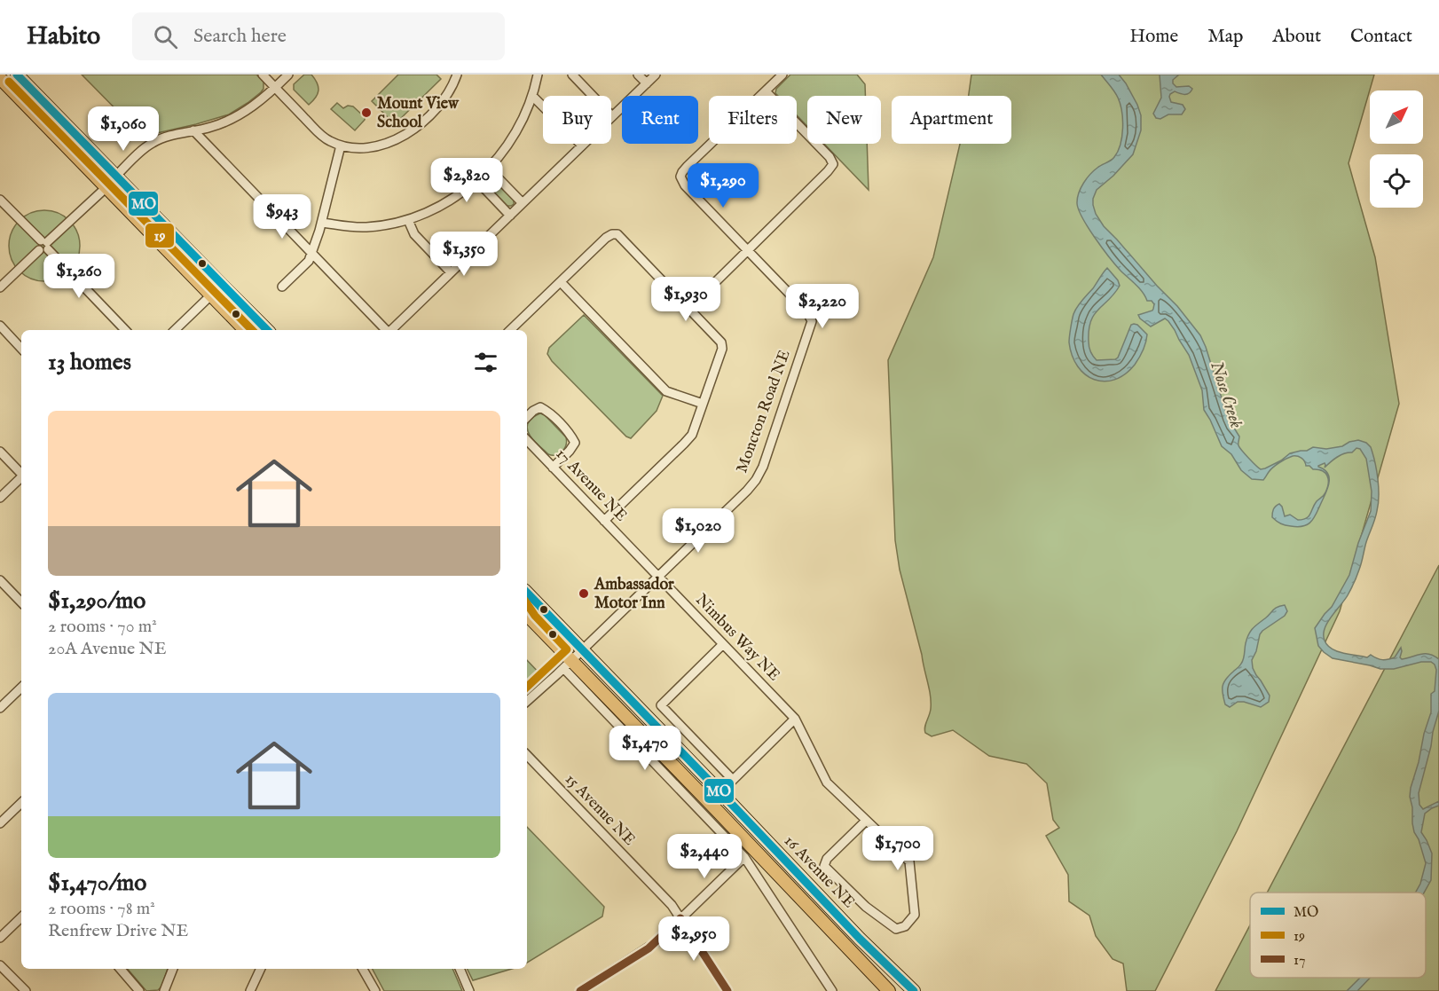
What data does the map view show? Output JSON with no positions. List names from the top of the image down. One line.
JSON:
{"streets":{"highway":["16 Avenue NE"],"street":["Moncton Road NE","17 Avenue NE","Nimbus Way NE","15 Avenue NE"]},"crossings":[["Moncton Road NE","17 Avenue NE"],["Moncton Road NE","Nimbus Way NE"],["Moncton Road NE","16 Avenue NE"],["17 Avenue NE","Nimbus Way NE"]],"water":["Nose Creek"],"places":["Mount View School","Ambassador Motor Inn"],"lines":["transit line MO","transit line 19","transit line 17"],"legend":["MO","19","17"],"north":"top right","page":{"header":"Habito","search":"Search here","nav":["Home","Map","About","Contact"],"chip":["Buy","Rent","Filters","New","Apartment"],"price":["$1,060","$2,820","$1,290","$943","$1,350","$1,260","$1,930","$2,220","$1,020","$1,470","$1,700","$2,440","$2,950"],"heading":"13 homes","list":[{"name":"$1,290/mo","note":"2 rooms · 70 m² · 20A Avenue NE"},{"name":"$1,470/mo","note":"2 rooms · 78 m² · Renfrew Drive NE"}]}}
